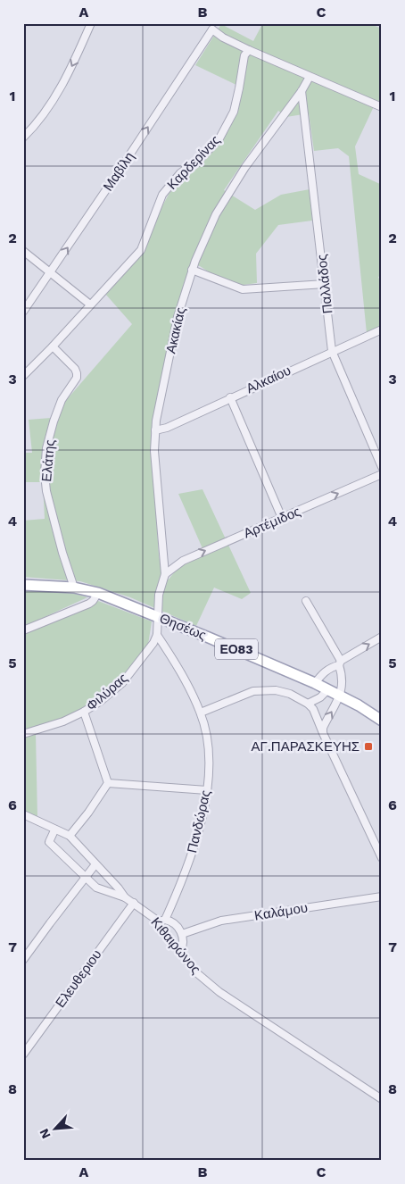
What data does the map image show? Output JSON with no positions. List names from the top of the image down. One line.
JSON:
{"streets":{"main road":["Θησέως","ΕΟ83"],"street":["Καρδερίνας","Μαβίλη","Παλλάδος","Ακακίας","Αλκαίου","Ελάτης","Αρτέμιδος","Φιλύρας","Πανδώρας","Καλάμου","Κιθαιρώνος","Ελευθεριου"]},"crossings":[["Καρδερίνας","Ελάτης"],["Παλλάδος","Ακακίας"],["Παλλάδος","Αλκαίου"],["Ακακίας","Αλκαίου"],["Ακακίας","Αρτέμιδος"],["Ακακίας","Θησέως"],["Ελάτης","Θησέως"],["Φιλύρας","Πανδώρας"],["Πανδώρας","Κιθαιρώνος"],["Κιθαιρώνος","Ελευθεριου"]],"one_way":["Μαβίλη","Αρτέμιδος"],"places":{"transit":["ΑΓ.ΠΑΡΑΣΚΕΥΗΣ"]},"north":"bottom left","grid":{"columns":["A","B","C"],"rows":["1","2","3","4","5","6","7","8"]}}
